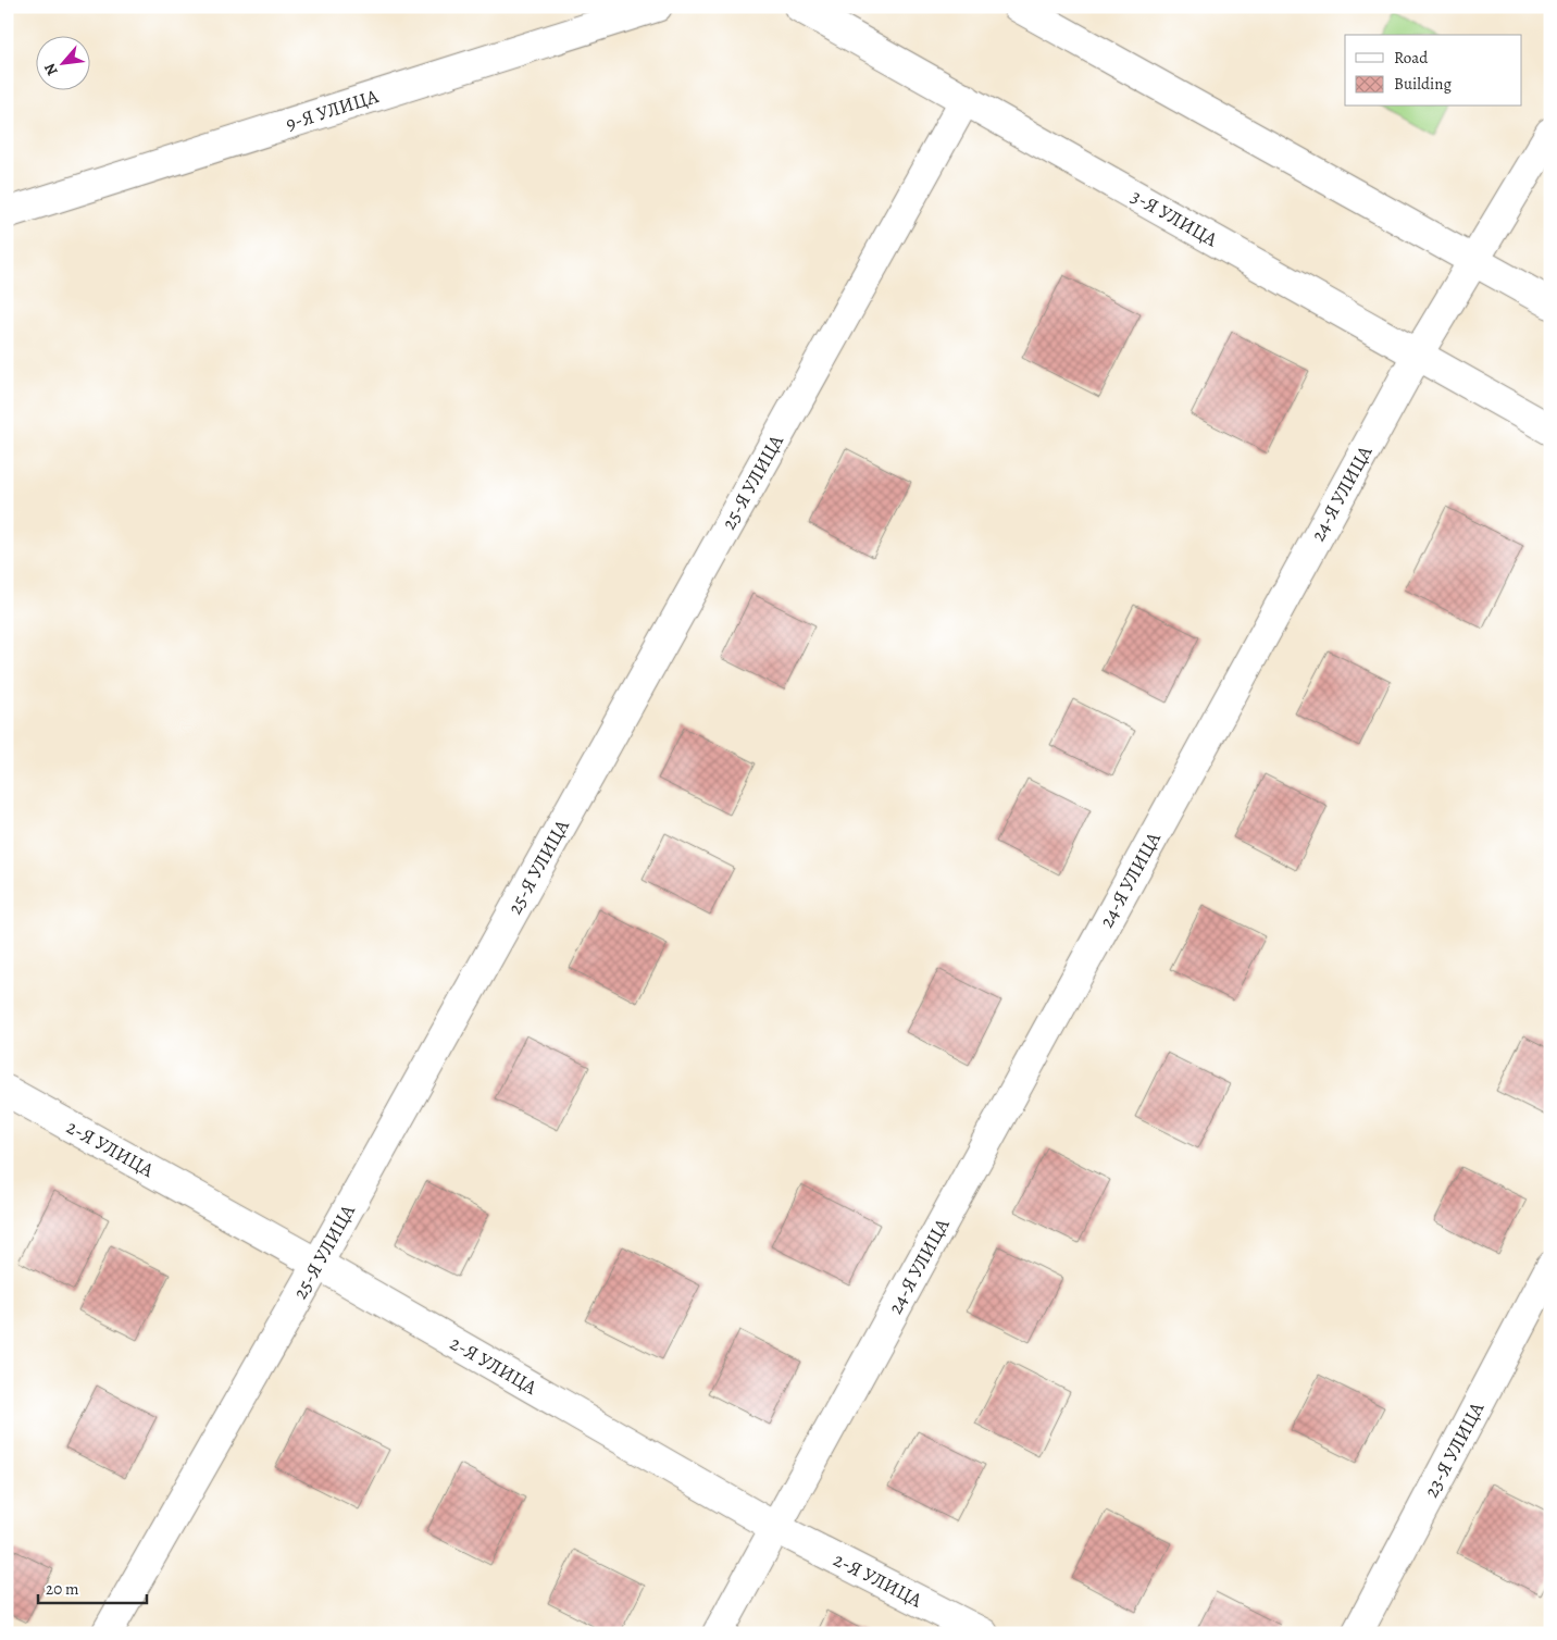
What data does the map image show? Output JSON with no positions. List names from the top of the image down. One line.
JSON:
{"streets":{"street":["9-Я УЛИЦА","3-Я УЛИЦА","25-Я УЛИЦА","24-Я УЛИЦА","2-Я УЛИЦА","23-Я УЛИЦА"]},"crossings":[["3-Я УЛИЦА","25-Я УЛИЦА"],["3-Я УЛИЦА","24-Я УЛИЦА"],["25-Я УЛИЦА","2-Я УЛИЦА"],["24-Я УЛИЦА","2-Я УЛИЦА"]],"legend":["Road","Building"],"scale_bar":"20 m","north":"bottom left"}
